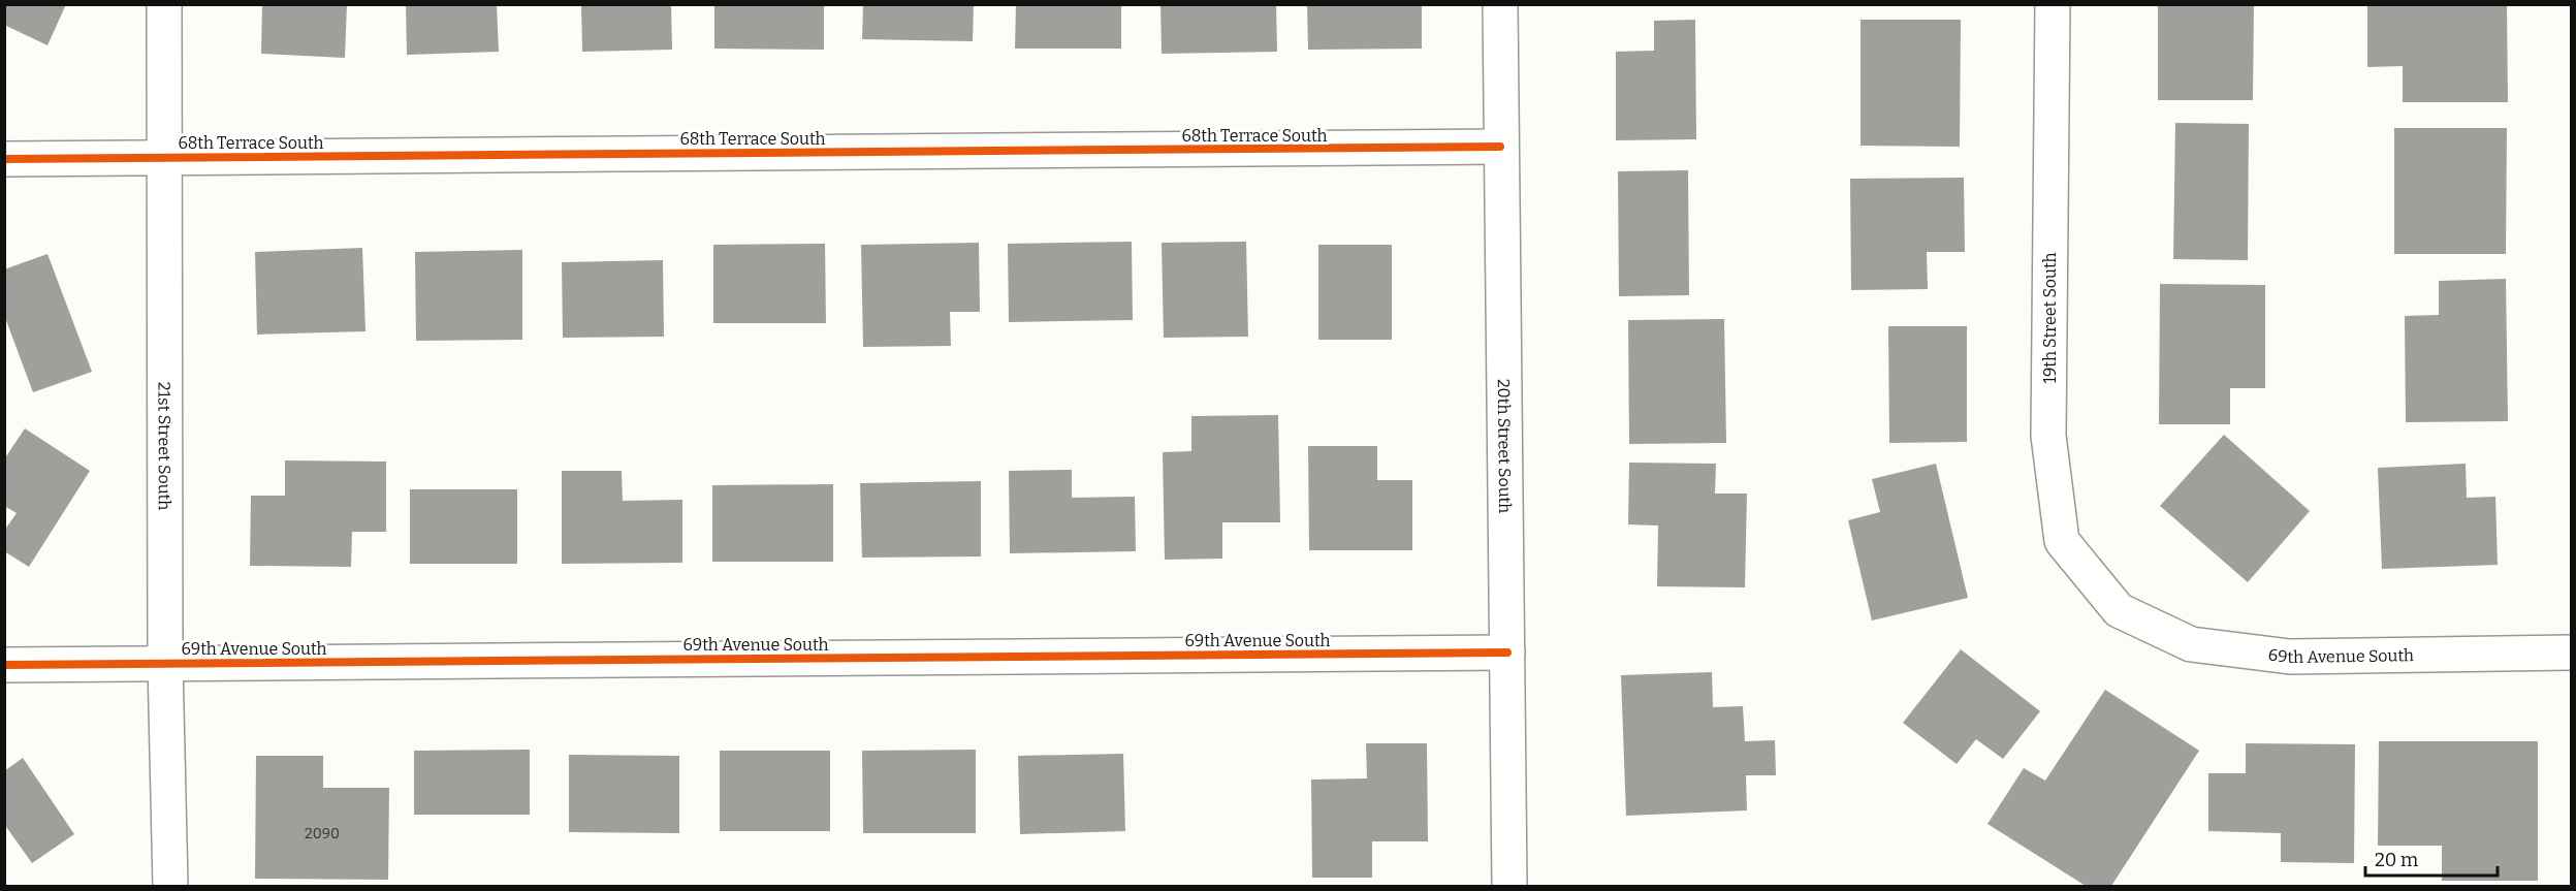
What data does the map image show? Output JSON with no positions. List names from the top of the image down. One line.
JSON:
{"streets":{"street":["68th Terrace South","19th Street South","21st Street South","20th Street South","69th Avenue South"]},"crossings":[["68th Terrace South","21st Street South"],["68th Terrace South","20th Street South"],["19th Street South","69th Avenue South"],["21st Street South","69th Avenue South"],["20th Street South","69th Avenue South"]],"house_numbers":["2090"],"scale_bar":"20 m"}
